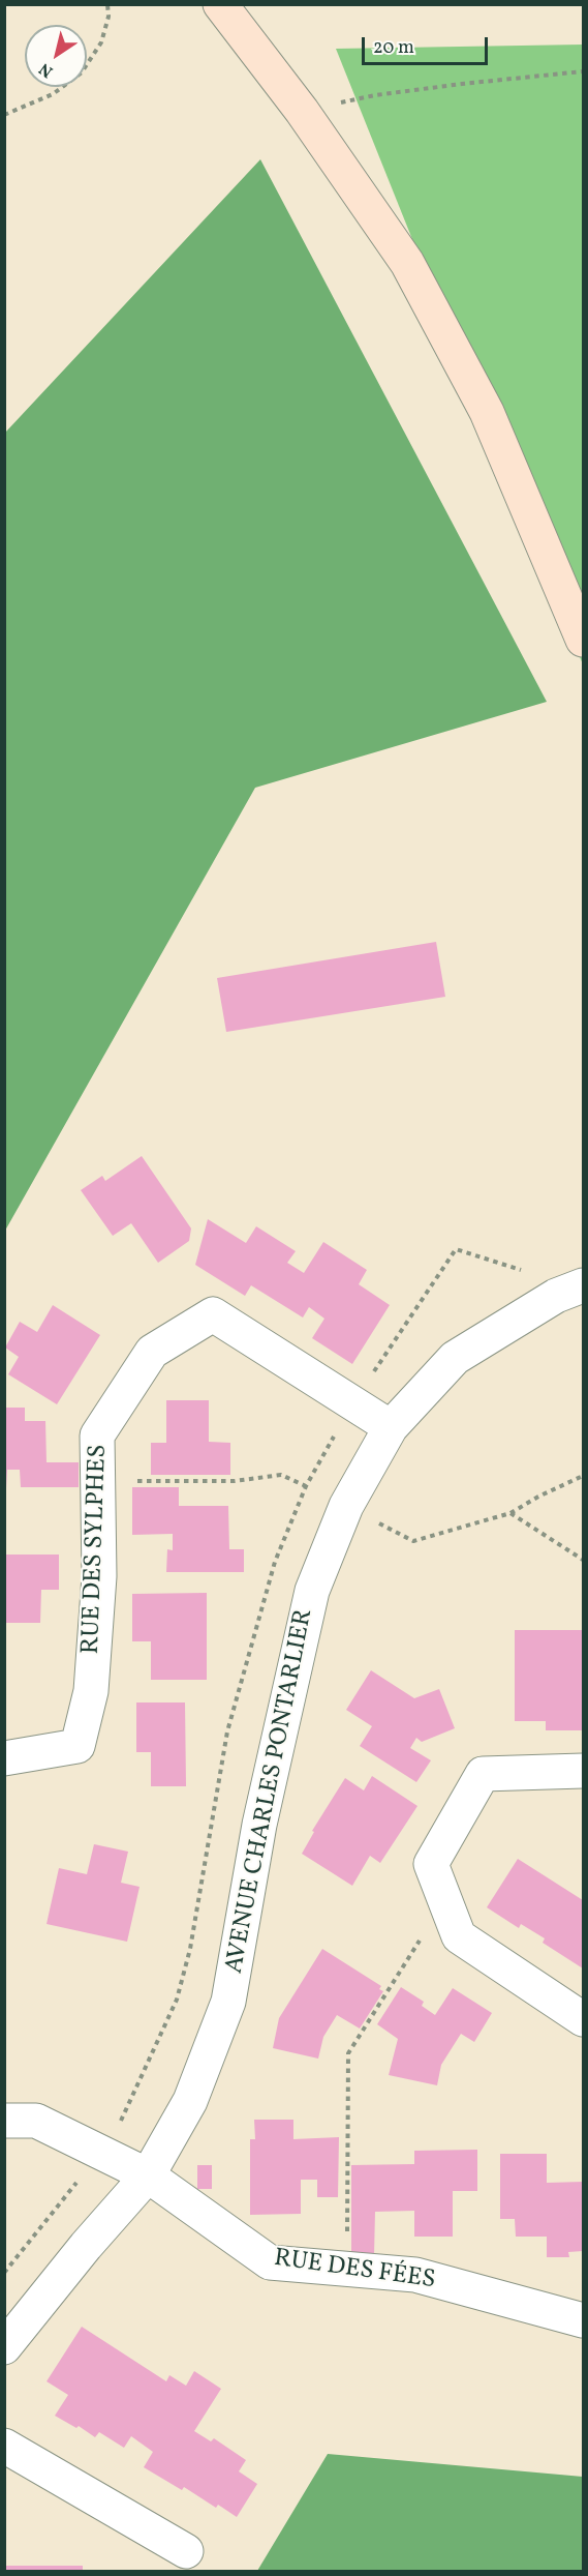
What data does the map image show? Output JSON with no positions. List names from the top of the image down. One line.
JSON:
{"streets":{"street":["RUE DES SYLPHES","AVENUE CHARLES PONTARLIER","RUE DES FÉES"]},"crossings":[["RUE DES SYLPHES","AVENUE CHARLES PONTARLIER"],["AVENUE CHARLES PONTARLIER","RUE DES FÉES"]],"scale_bar":"20 m","north":"bottom left"}
